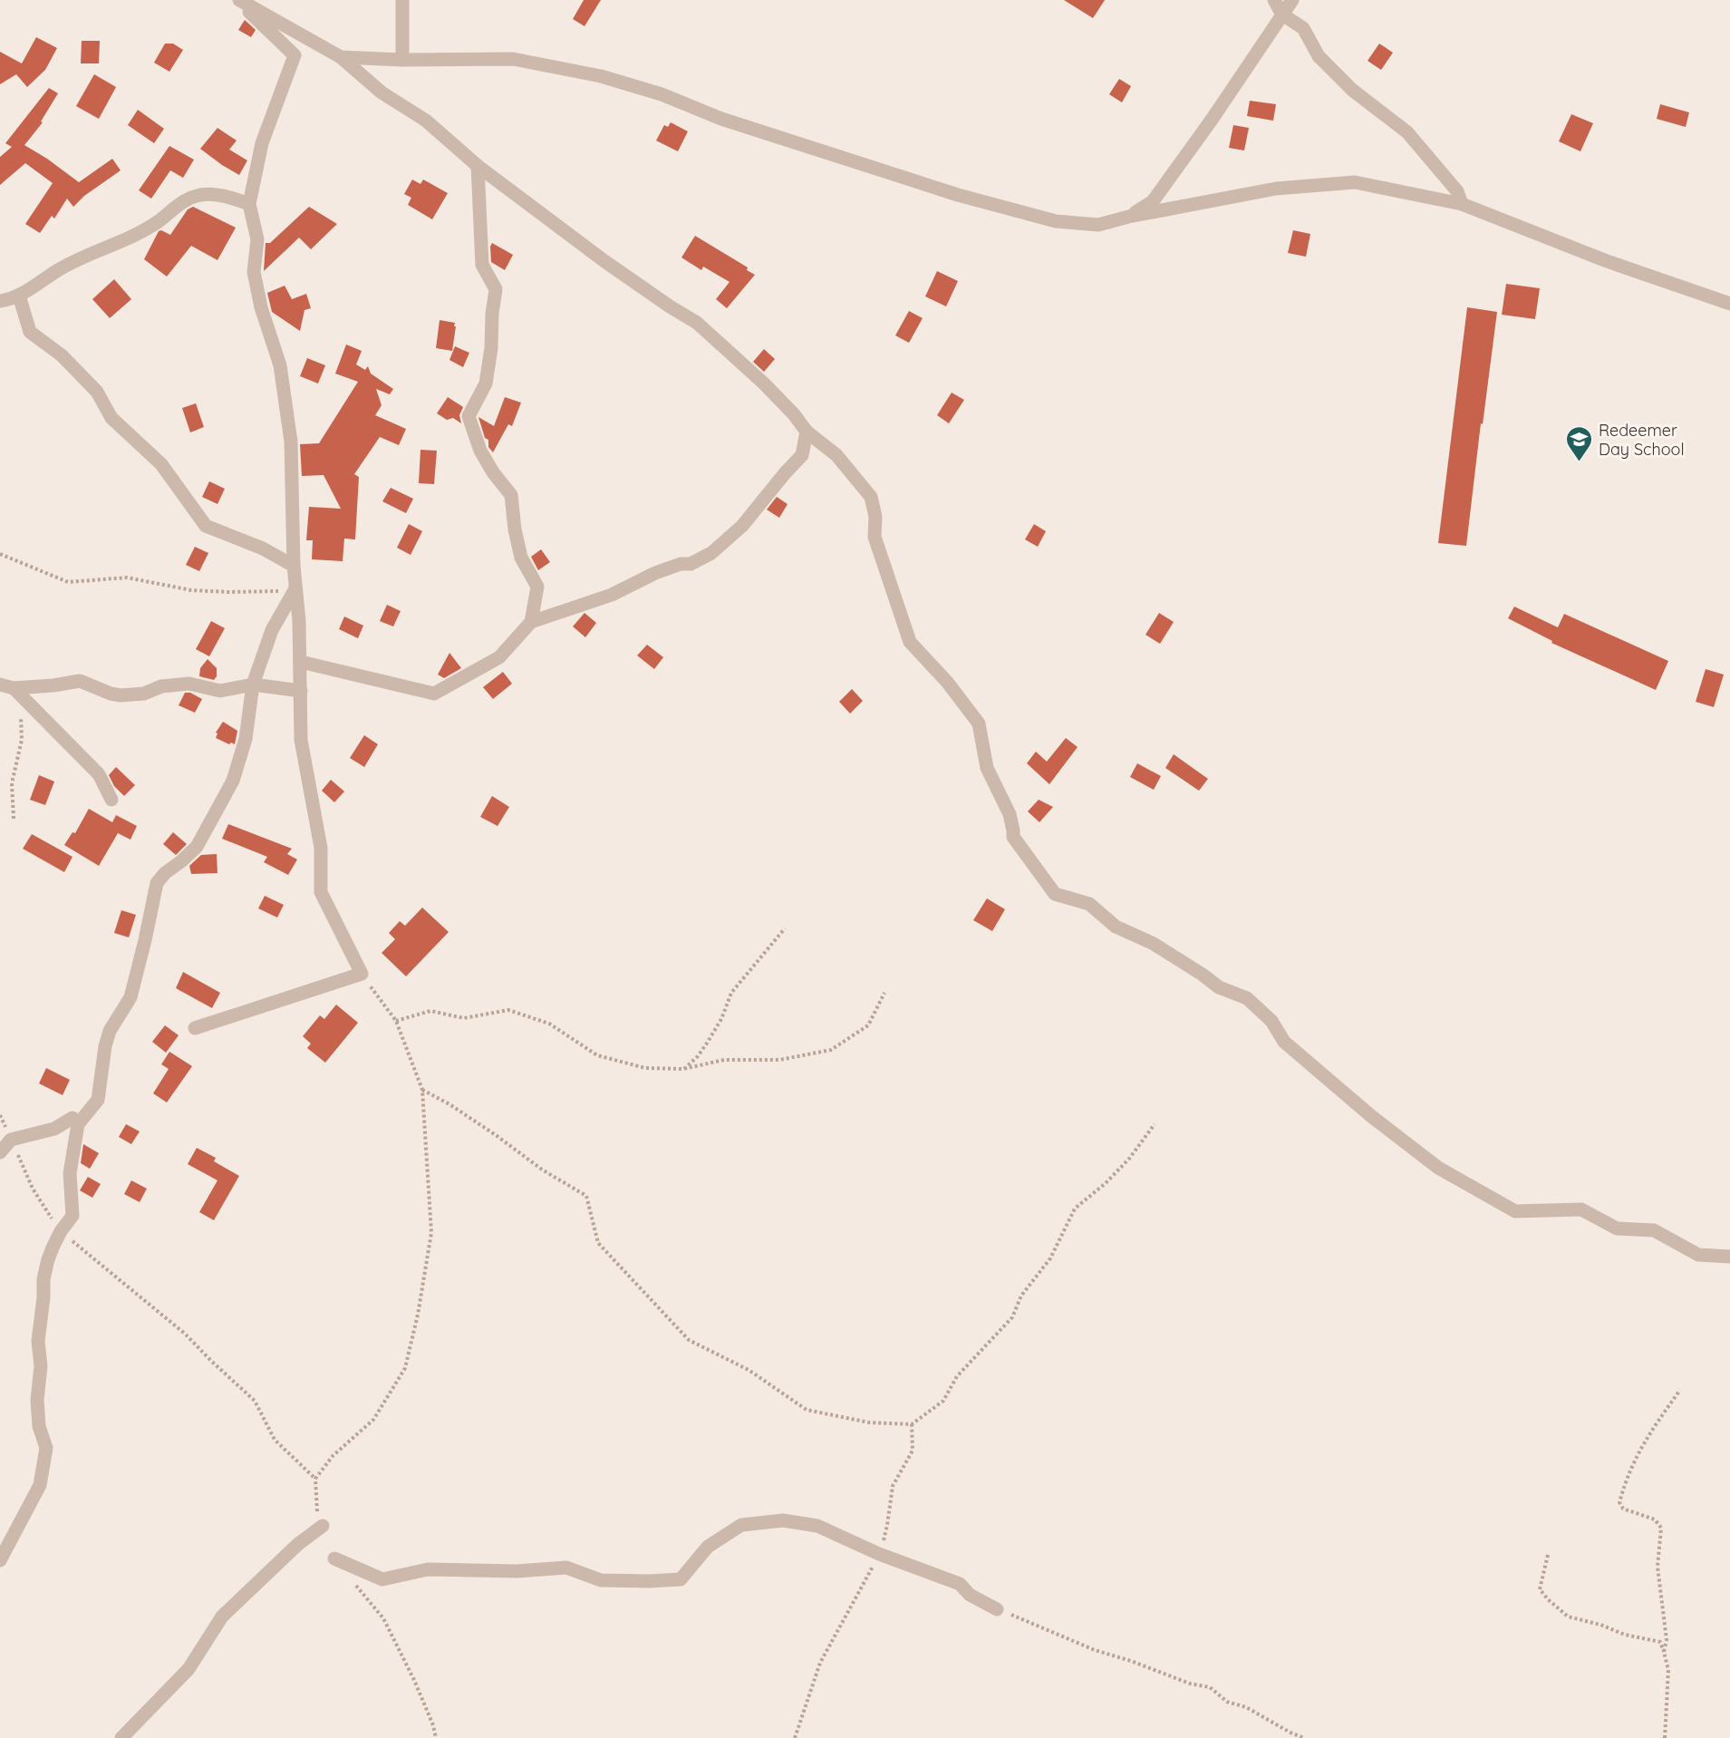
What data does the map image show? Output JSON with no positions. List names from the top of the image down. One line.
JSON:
{"places":{"school or university":["Redeemer Day School"]}}
